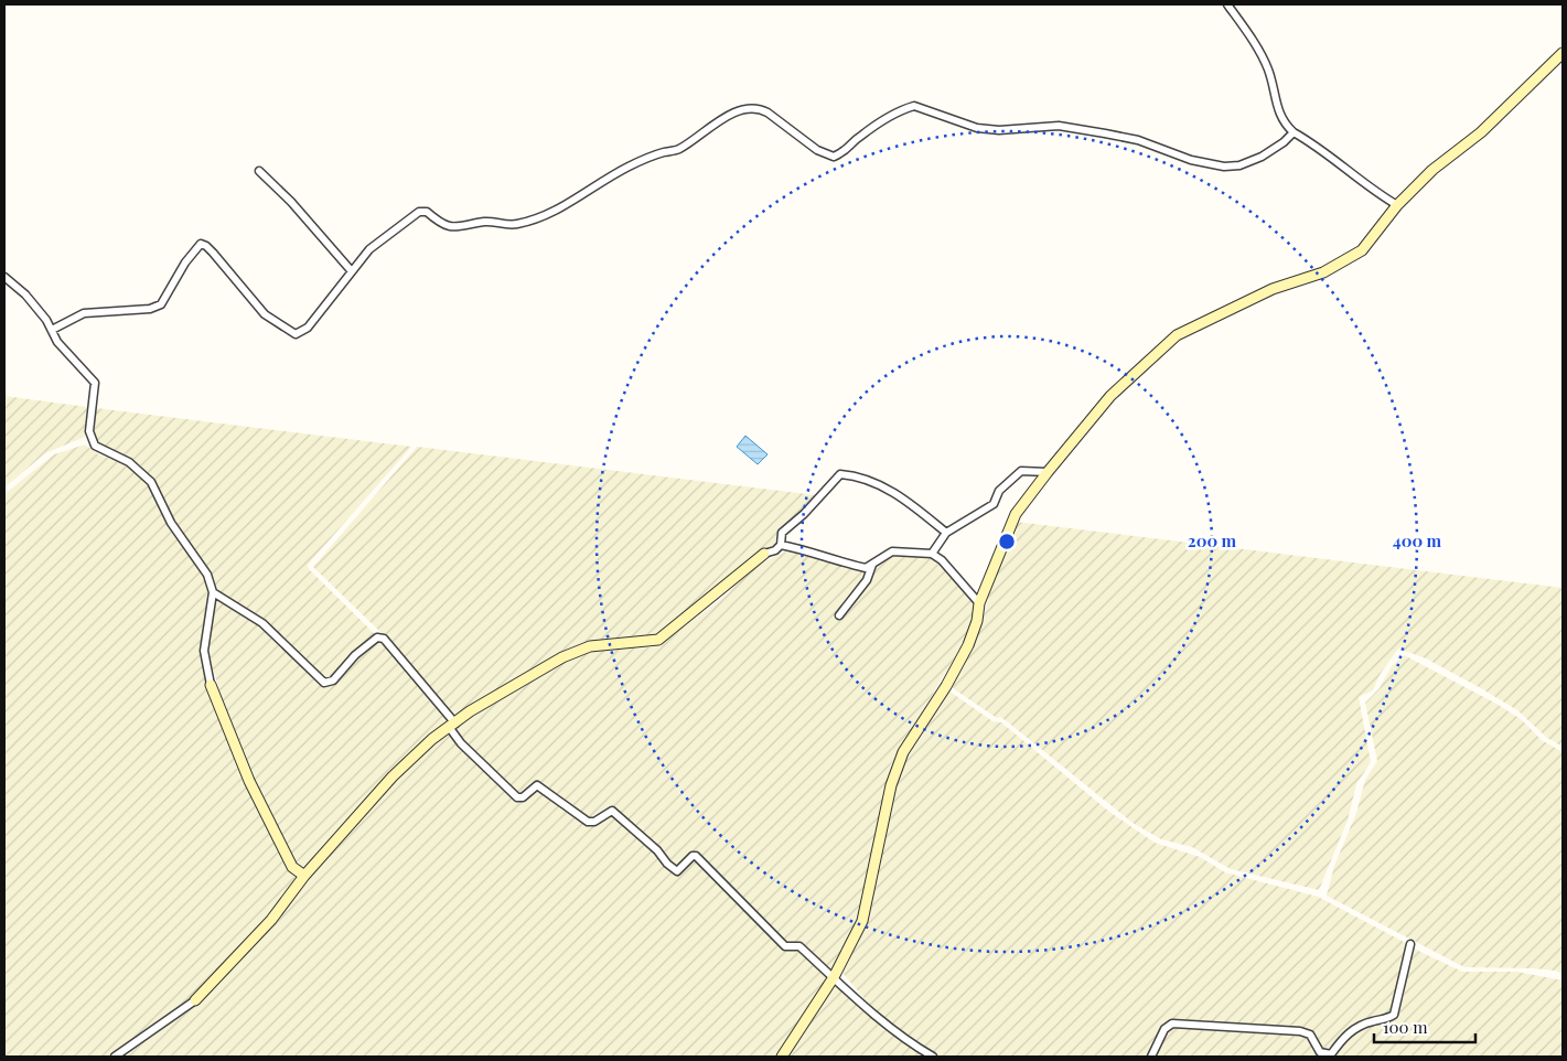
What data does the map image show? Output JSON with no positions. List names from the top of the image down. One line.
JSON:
{"scale_bar":"100 m","rings":["200 m","400 m"]}
